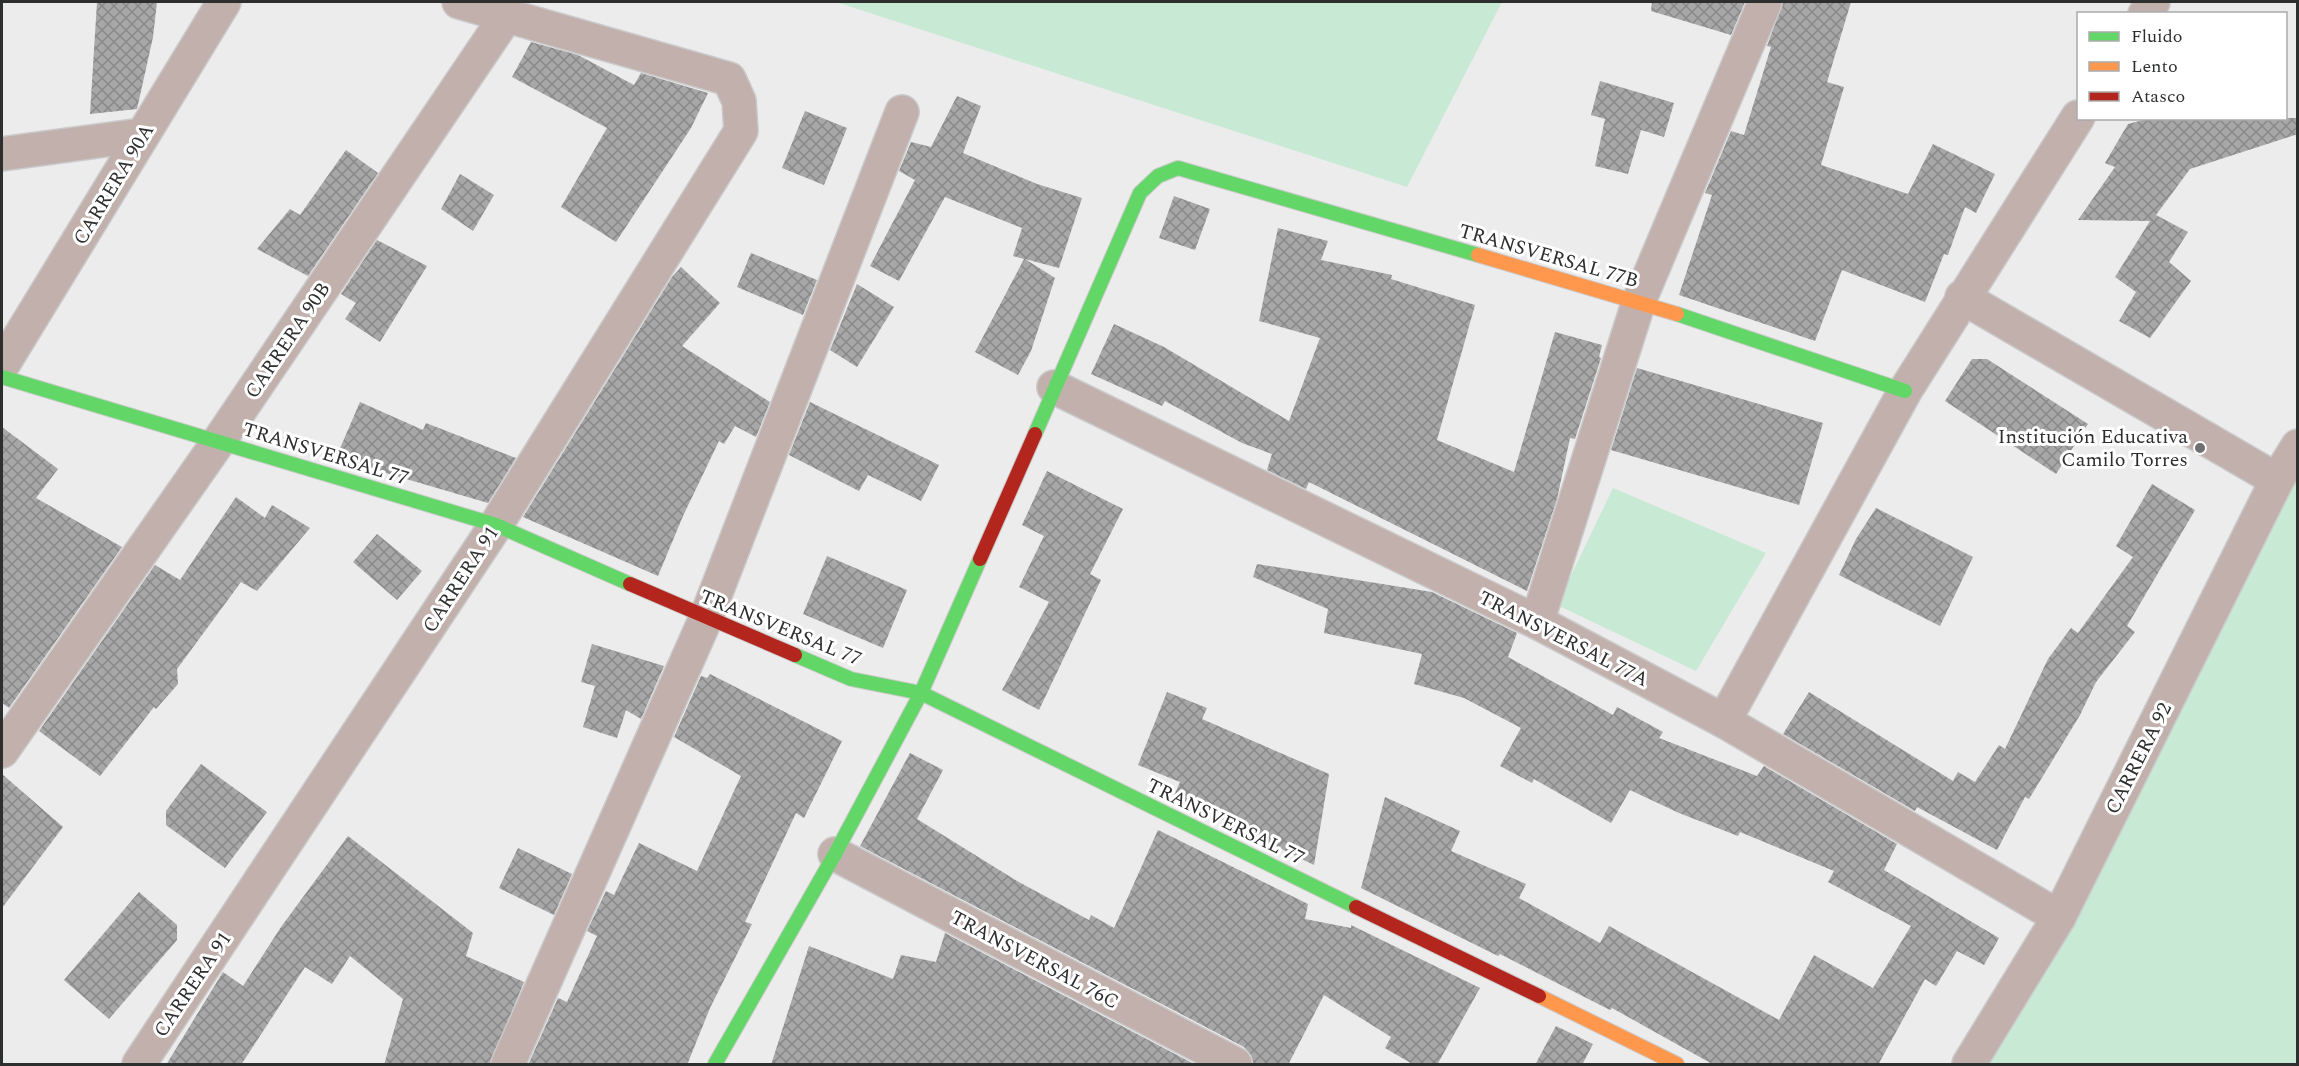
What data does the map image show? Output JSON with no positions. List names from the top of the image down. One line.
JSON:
{"streets":{"street":["CARRERA 90A","TRANSVERSAL 77B","CARRERA 90B","TRANSVERSAL 77","CARRERA 91","TRANSVERSAL 77A","CARRERA 92","TRANSVERSAL 76C"]},"crossings":[["TRANSVERSAL 77B","TRANSVERSAL 77A"],["CARRERA 90B","TRANSVERSAL 77"],["CARRERA 90B","CARRERA 91"],["TRANSVERSAL 77","CARRERA 91"],["TRANSVERSAL 77A","CARRERA 92"]],"places":["Institución Educativa Camilo Torres"],"legend":["Fluido","Lento","Atasco"]}
